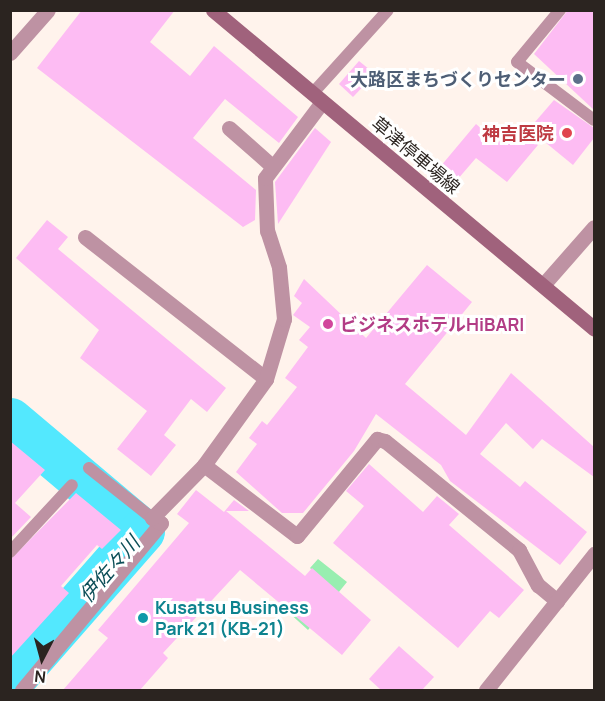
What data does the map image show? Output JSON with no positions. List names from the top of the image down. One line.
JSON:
{"streets":{"main road":["草津停車場線"]},"water":["伊佐々川"],"places":["大路区まちづくりセンター","神吉医院","ビジネスホテルHiBARI","Kusatsu Business Park 21 (KB-21)"],"north":"bottom"}
